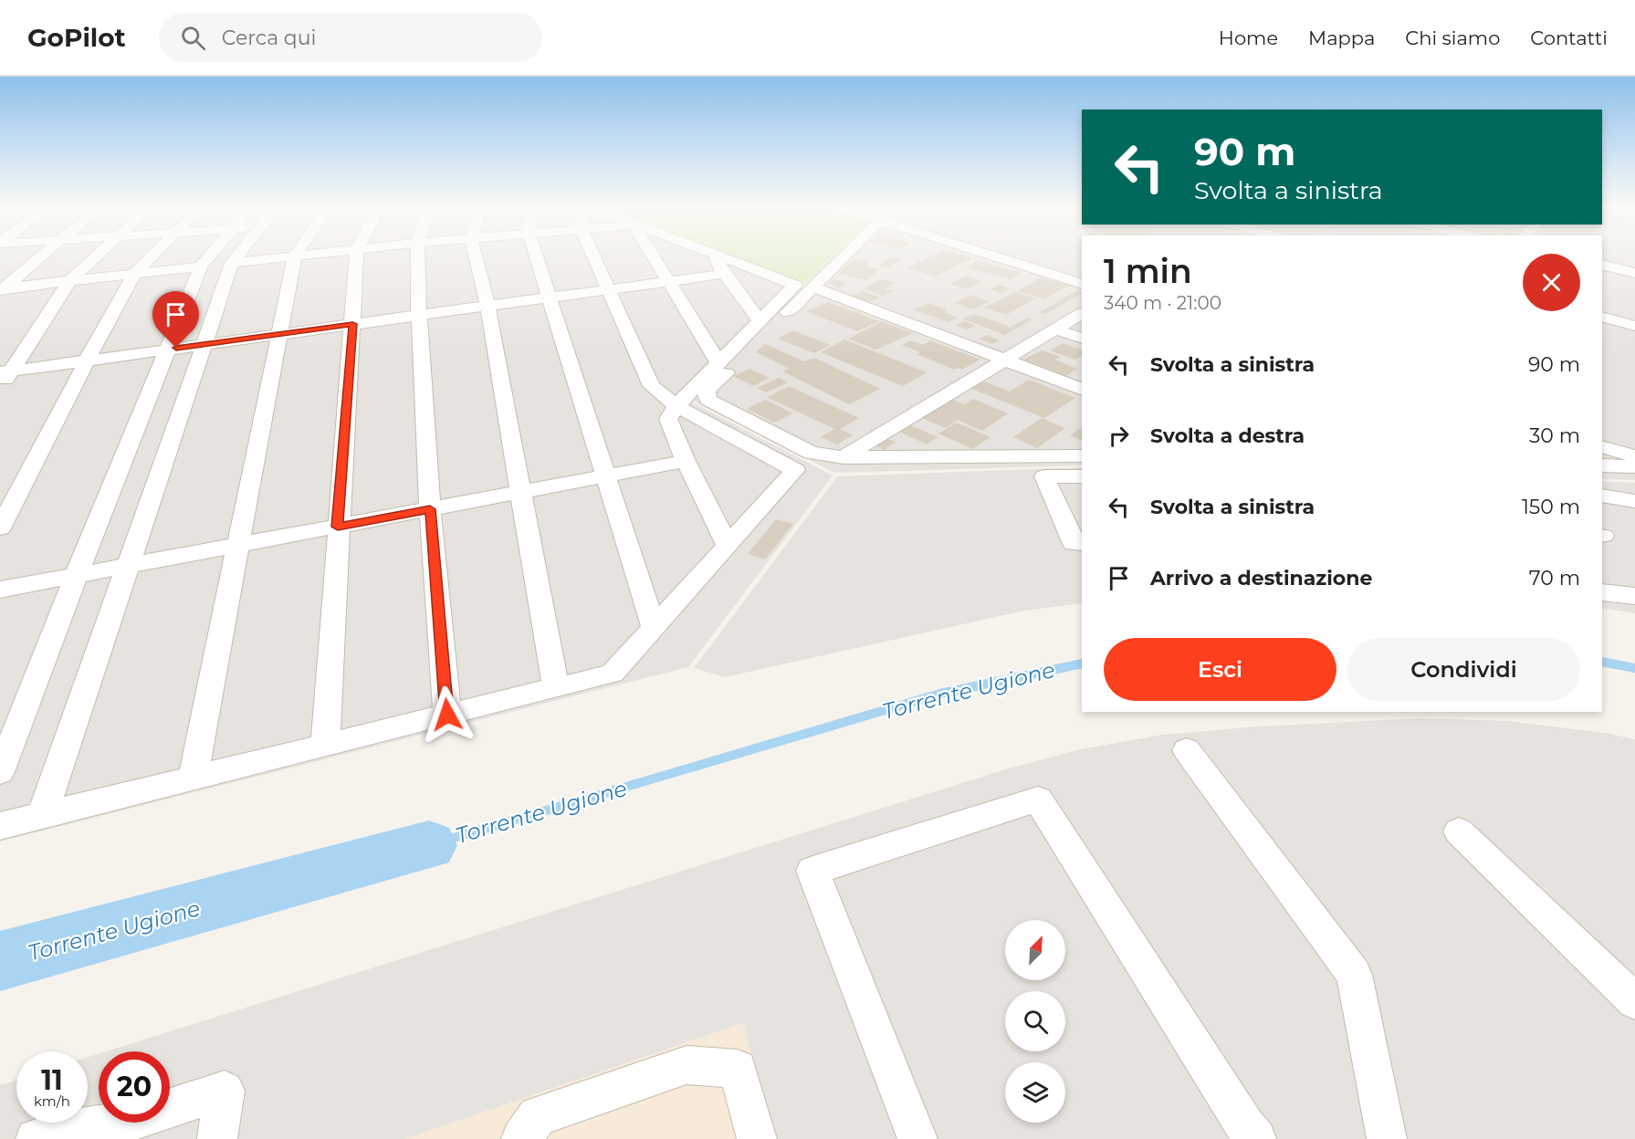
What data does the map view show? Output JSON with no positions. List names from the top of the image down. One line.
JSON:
{"water":["Torrente Ugione"],"north":"top right","page":{"header":"GoPilot","search":"Cerca qui","nav":["Home","Mappa","Chi siamo","Contatti"],"turn":["90 m","Svolta a sinistra"],"heading":["1 min","340 m · 21:00"],"list":[{"name":"Svolta a sinistra","value":"90 m"},{"name":"Svolta a destra","value":"30 m"},{"name":"Svolta a sinistra","value":"150 m"},{"name":"Arrivo a destinazione","value":"70 m"}],"buttons":["Esci","Condividi"],"speed":"11 km/h","limit":"20"}}
